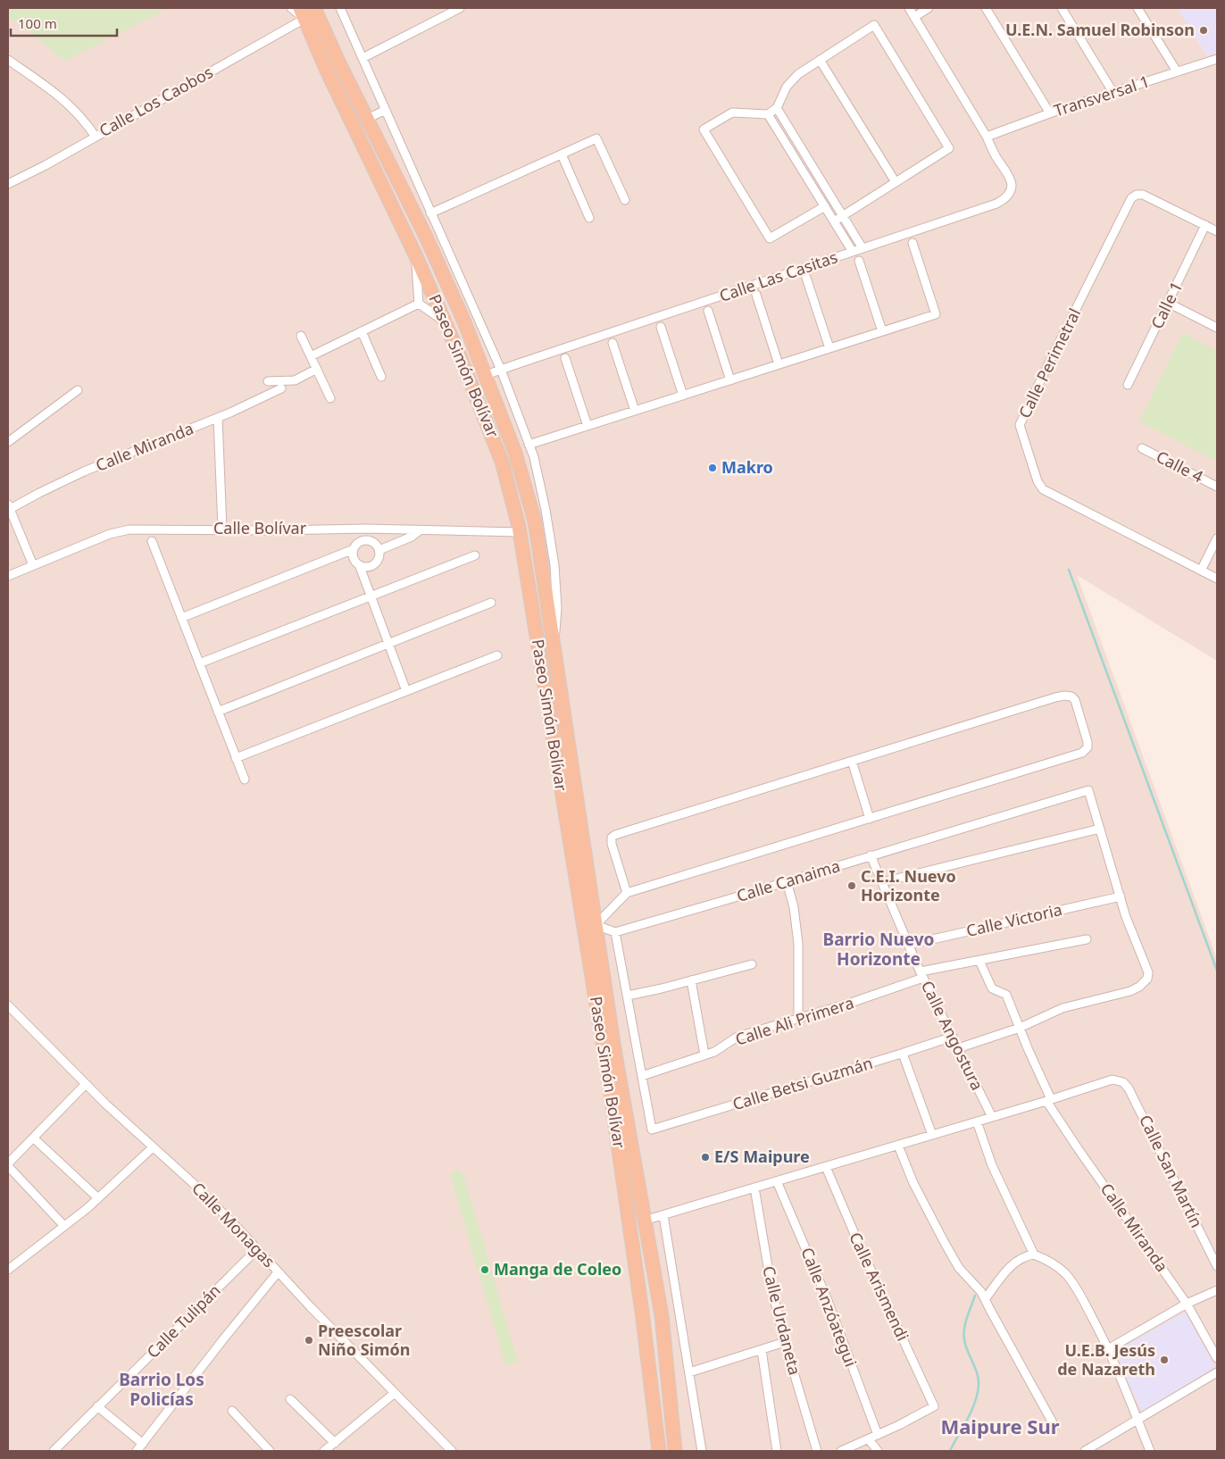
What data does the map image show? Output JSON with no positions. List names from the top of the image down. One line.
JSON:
{"streets":{"main road":["Paseo Simón Bolívar"],"street":["Transversal 1","Calle Los Caobos","Calle Las Casitas","Calle 1","Calle Perimetral","Calle Miranda","Calle 4","Calle Bolívar","Calle Canaima","Calle Victoria","Calle Ali Primera","Calle Angostura","Calle Betsi Guzmán","Calle San Martín","Calle Monagas","Calle Arismendi","Calle Anzóategui","Calle Urdaneta","Calle Tulipán"]},"crossings":[["Transversal 1","Calle Las Casitas"],["Calle Los Caobos","Paseo Simón Bolívar"],["Calle Las Casitas","Paseo Simón Bolívar"],["Calle 1","Calle Perimetral"],["Paseo Simón Bolívar","Calle Bolívar"],["Calle Miranda","Calle Ali Primera"],["Calle Miranda","Calle San Martín"],["Calle Canaima","Calle Angostura"],["Calle Victoria","Calle Angostura"],["Calle Ali Primera","Calle Angostura"],["Calle Ali Primera","Calle Betsi Guzmán"],["Calle Angostura","Calle Betsi Guzmán"],["Calle Monagas","Calle Tulipán"],["Calle Arismendi","Calle Anzóategui"]],"districts":["Barrio Nuevo Horizonte","Barrio Los Policías","Maipure Sur"],"places":["U.E.N. Samuel Robinson","Makro","C.E.I. Nuevo Horizonte","E/S Maipure","Manga de Coleo","Preescolar Niño Simón","U.E.B. Jesús de Nazareth"],"scale_bar":"100 m"}
